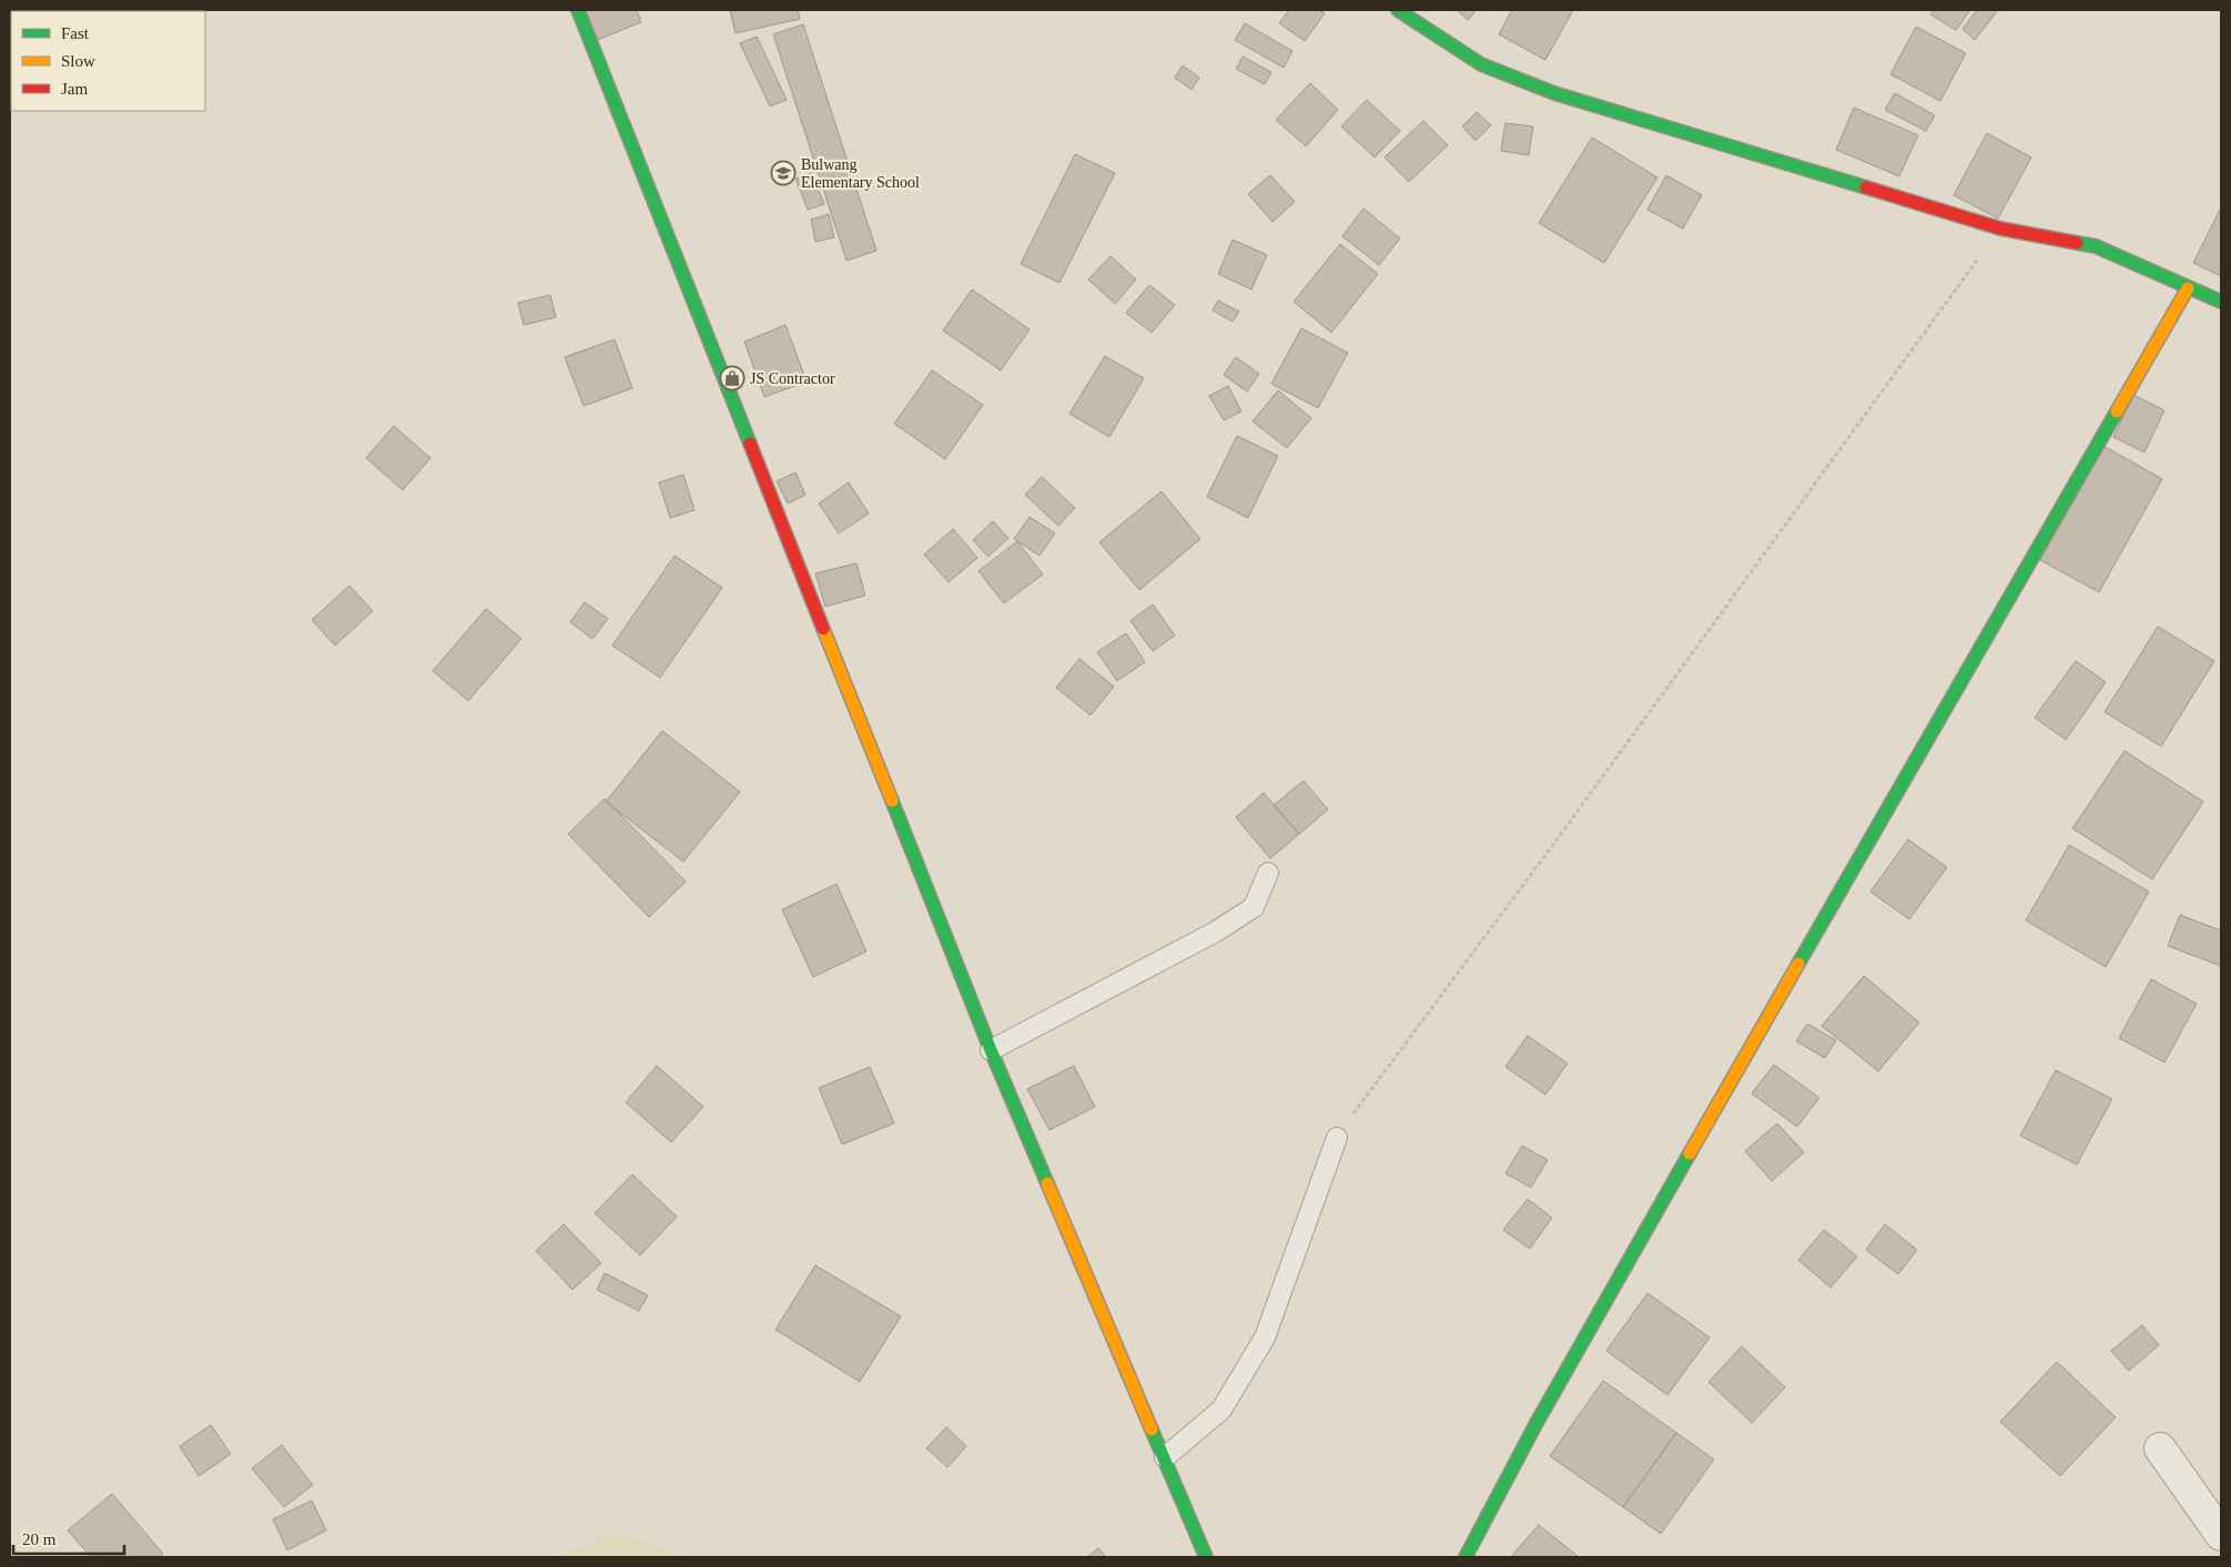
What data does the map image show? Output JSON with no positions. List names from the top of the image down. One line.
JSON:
{"places":{"school or university":["Bulwang Elementary School"],"shop":["JS Contractor"]},"legend":["Fast","Slow","Jam"],"scale_bar":"20 m"}
